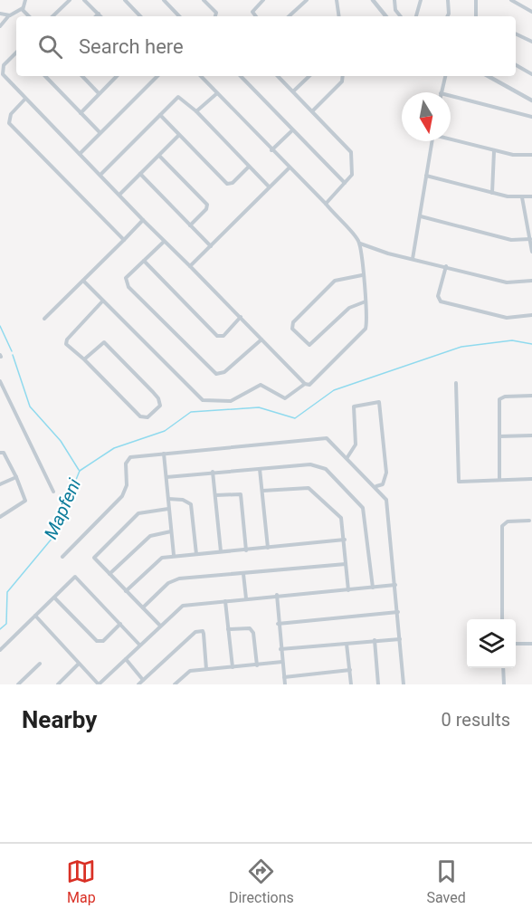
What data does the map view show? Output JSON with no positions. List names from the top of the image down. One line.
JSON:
{"water":["Mapfeni"],"north":"bottom","page":{"search":"Search here","heading":["Nearby","0 results"],"nav":["Map","Directions","Saved"]}}
